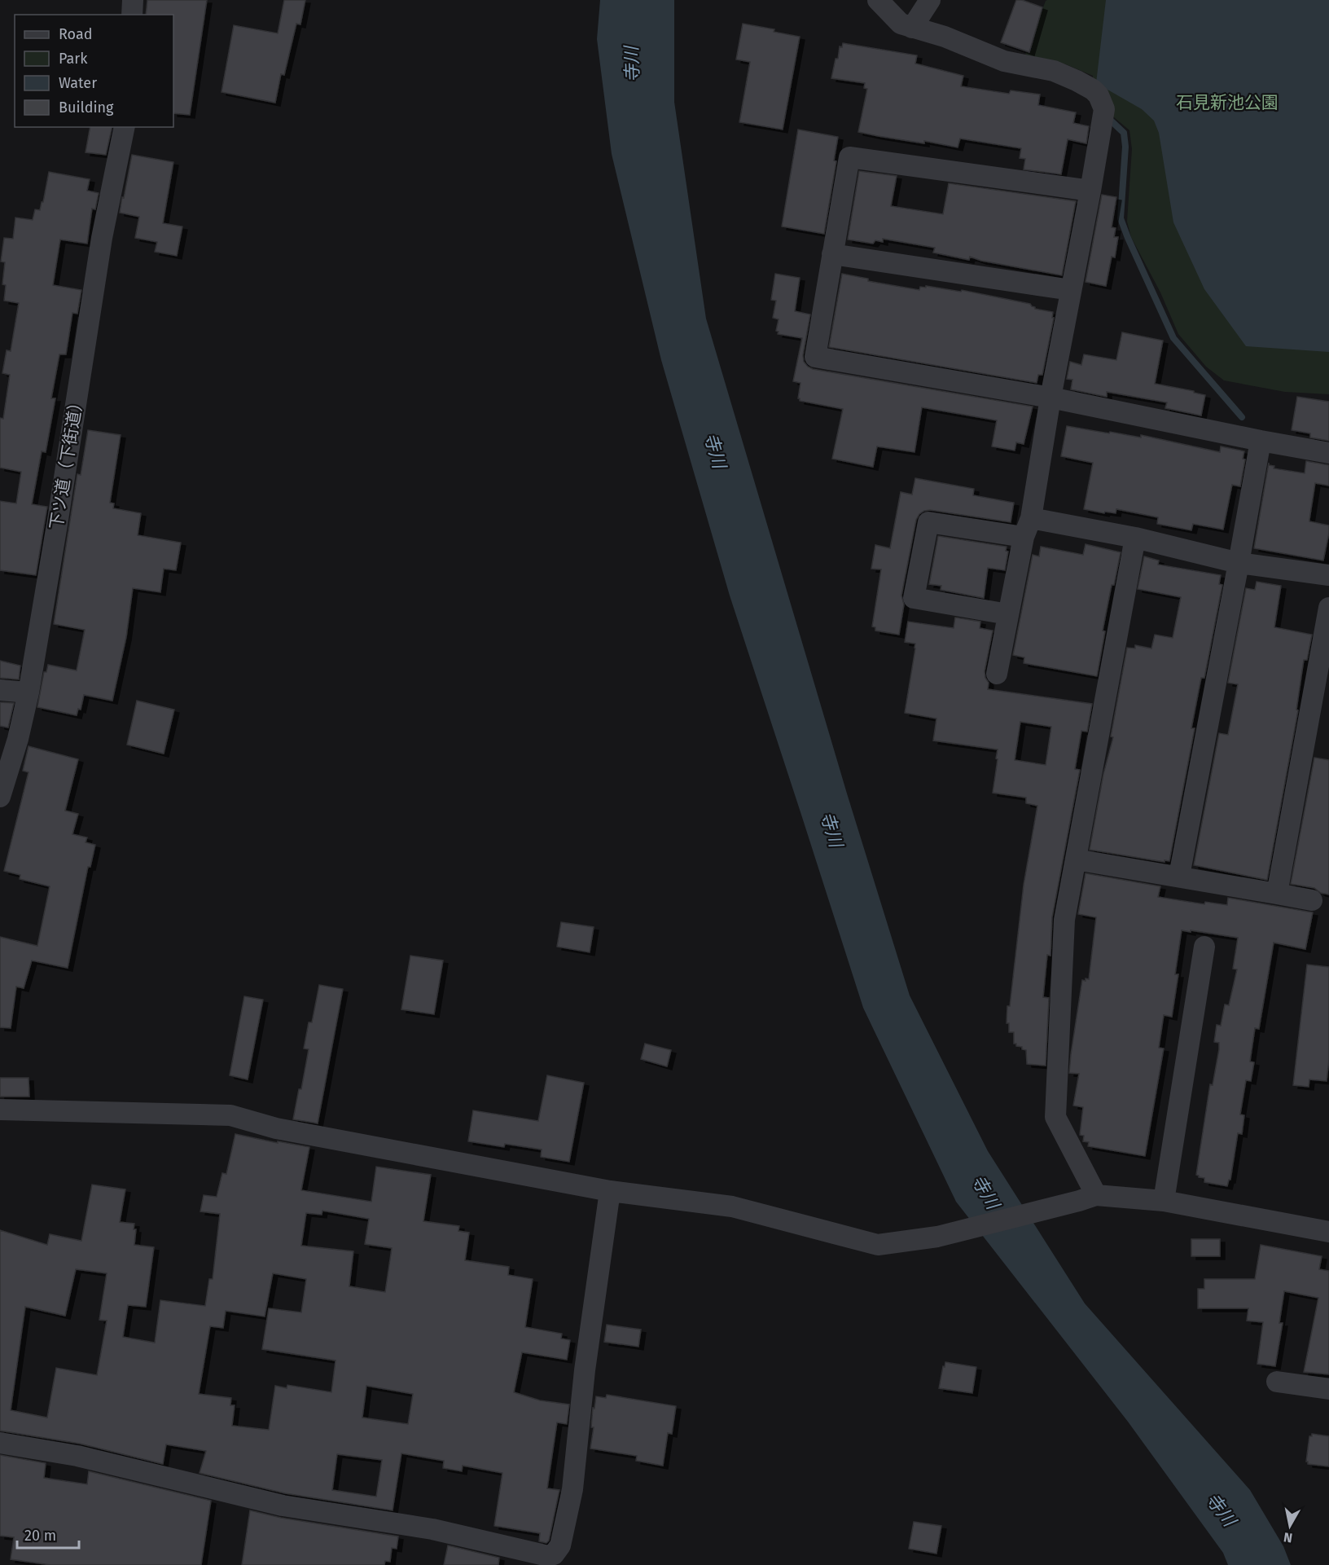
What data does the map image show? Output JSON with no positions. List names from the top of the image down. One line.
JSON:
{"streets":{"street":["下ツ道（下街道）"]},"water":["寺川"],"parks":["石見新池公園"],"legend":["Road","Park","Water","Building"],"scale_bar":"20 m","north":"bottom"}
